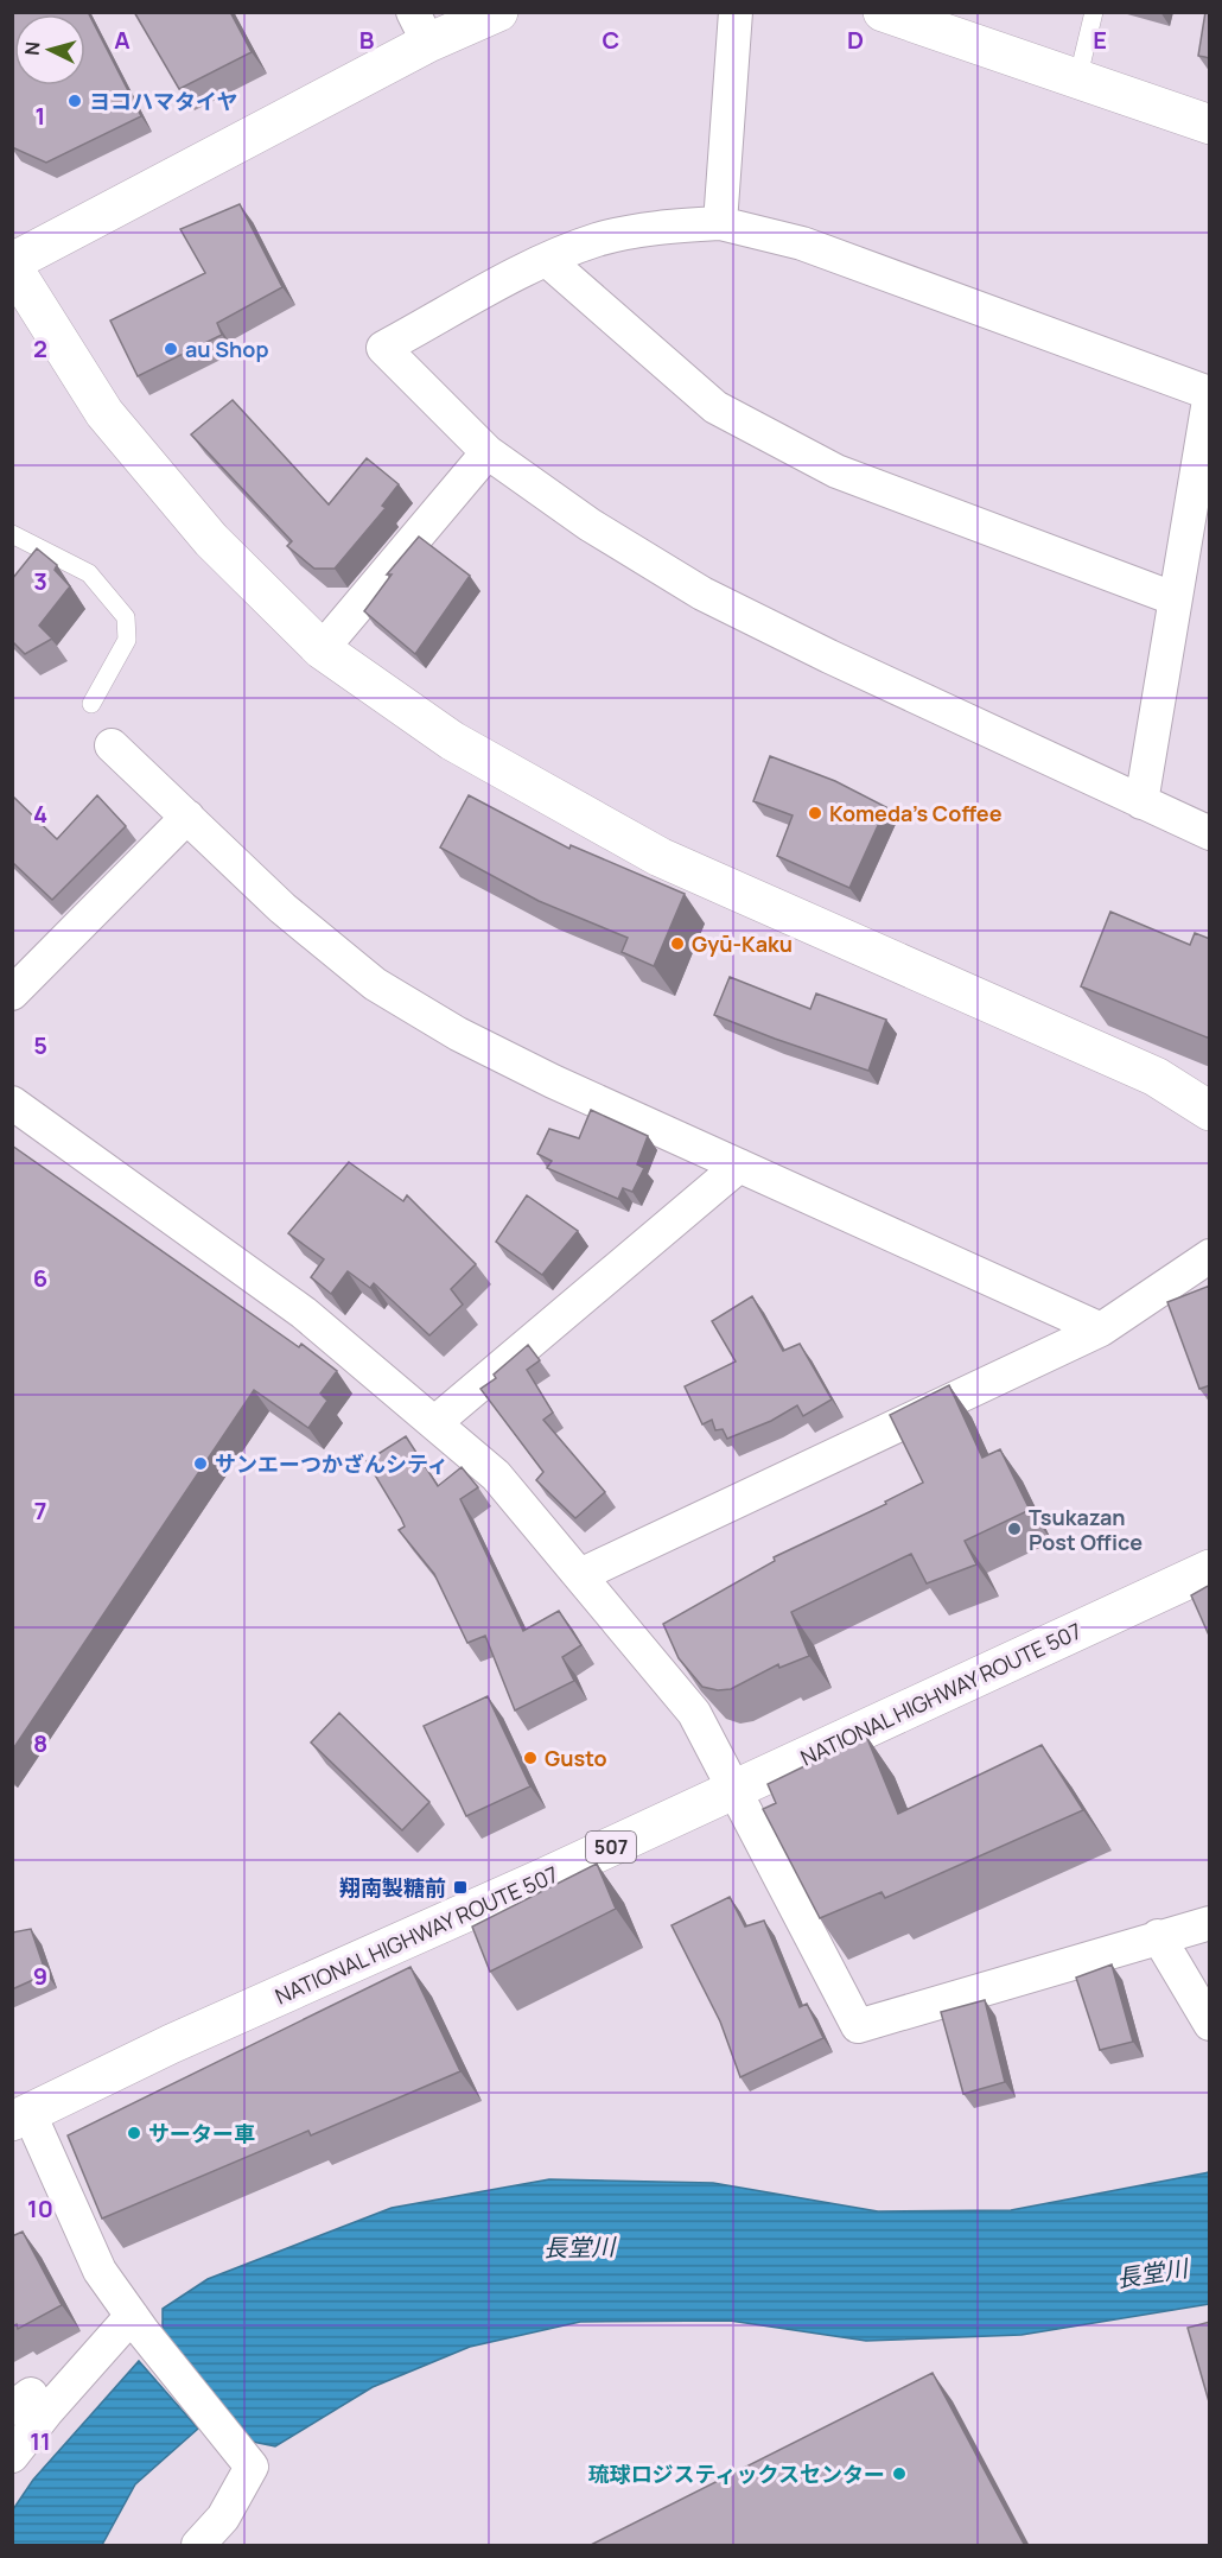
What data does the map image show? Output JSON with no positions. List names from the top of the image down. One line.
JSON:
{"streets":{"main road":["NATIONAL HIGHWAY ROUTE 507","507"]},"water":["長堂川"],"places":{"other":["ヨコハマタイヤ","au Shop","Komeda's Coffee","Gyū-Kaku","サンエーつかざんシティ","Tsukazan Post Office","Gusto","サーター車","琉球ロジスティックスセンター"],"transit":["翔南製糖前"]},"north":"left","grid":{"columns":["A","B","C","D","E"],"rows":["1","2","3","4","5","6","7","8","9","10","11"]}}
